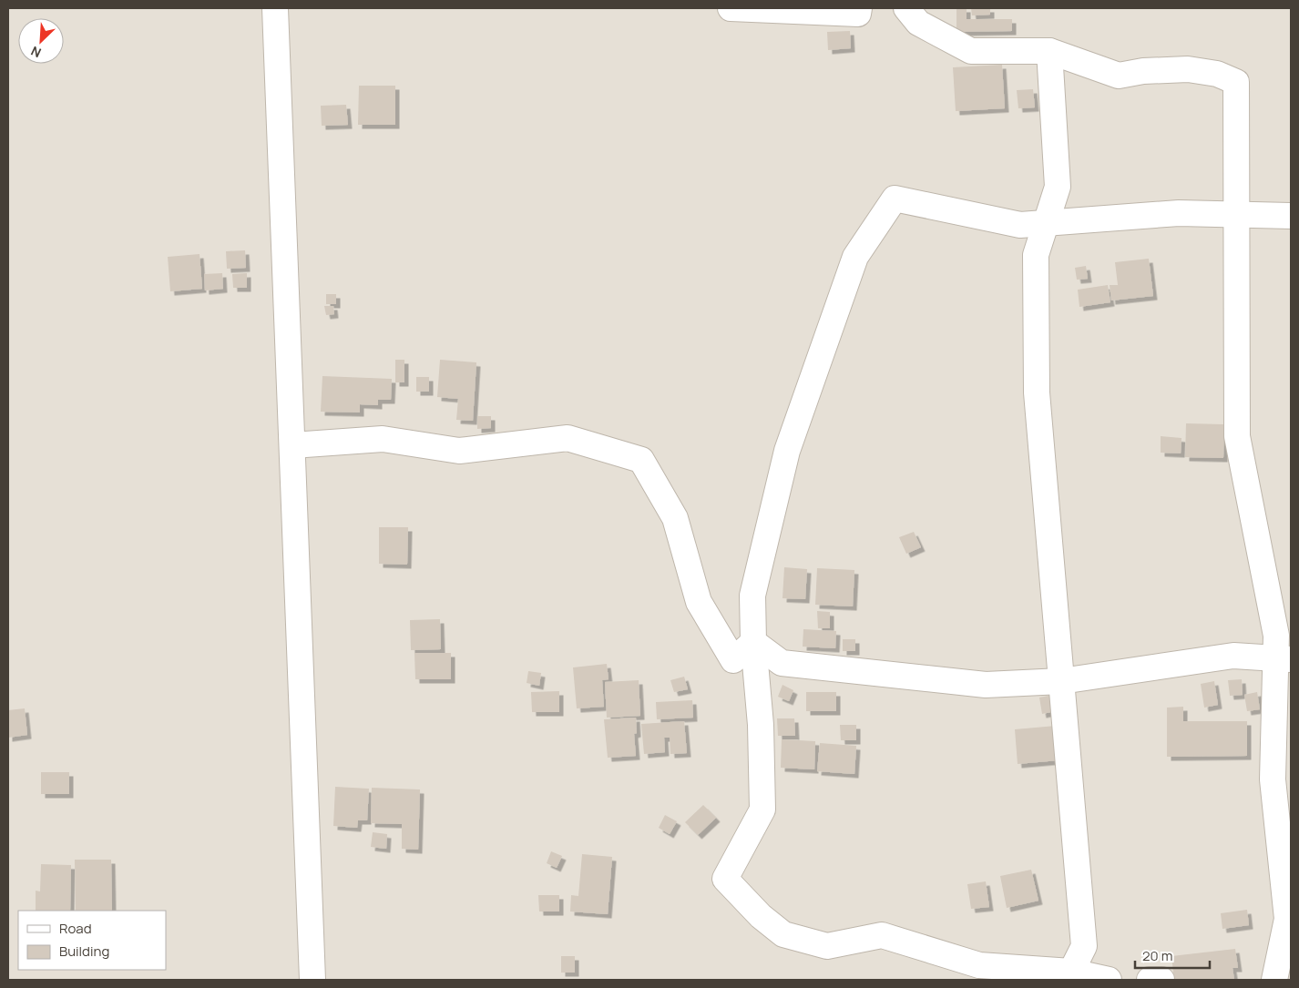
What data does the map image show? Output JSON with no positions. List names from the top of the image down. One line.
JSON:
{"legend":["Road","Building"],"scale_bar":"20 m","north":"bottom left"}
